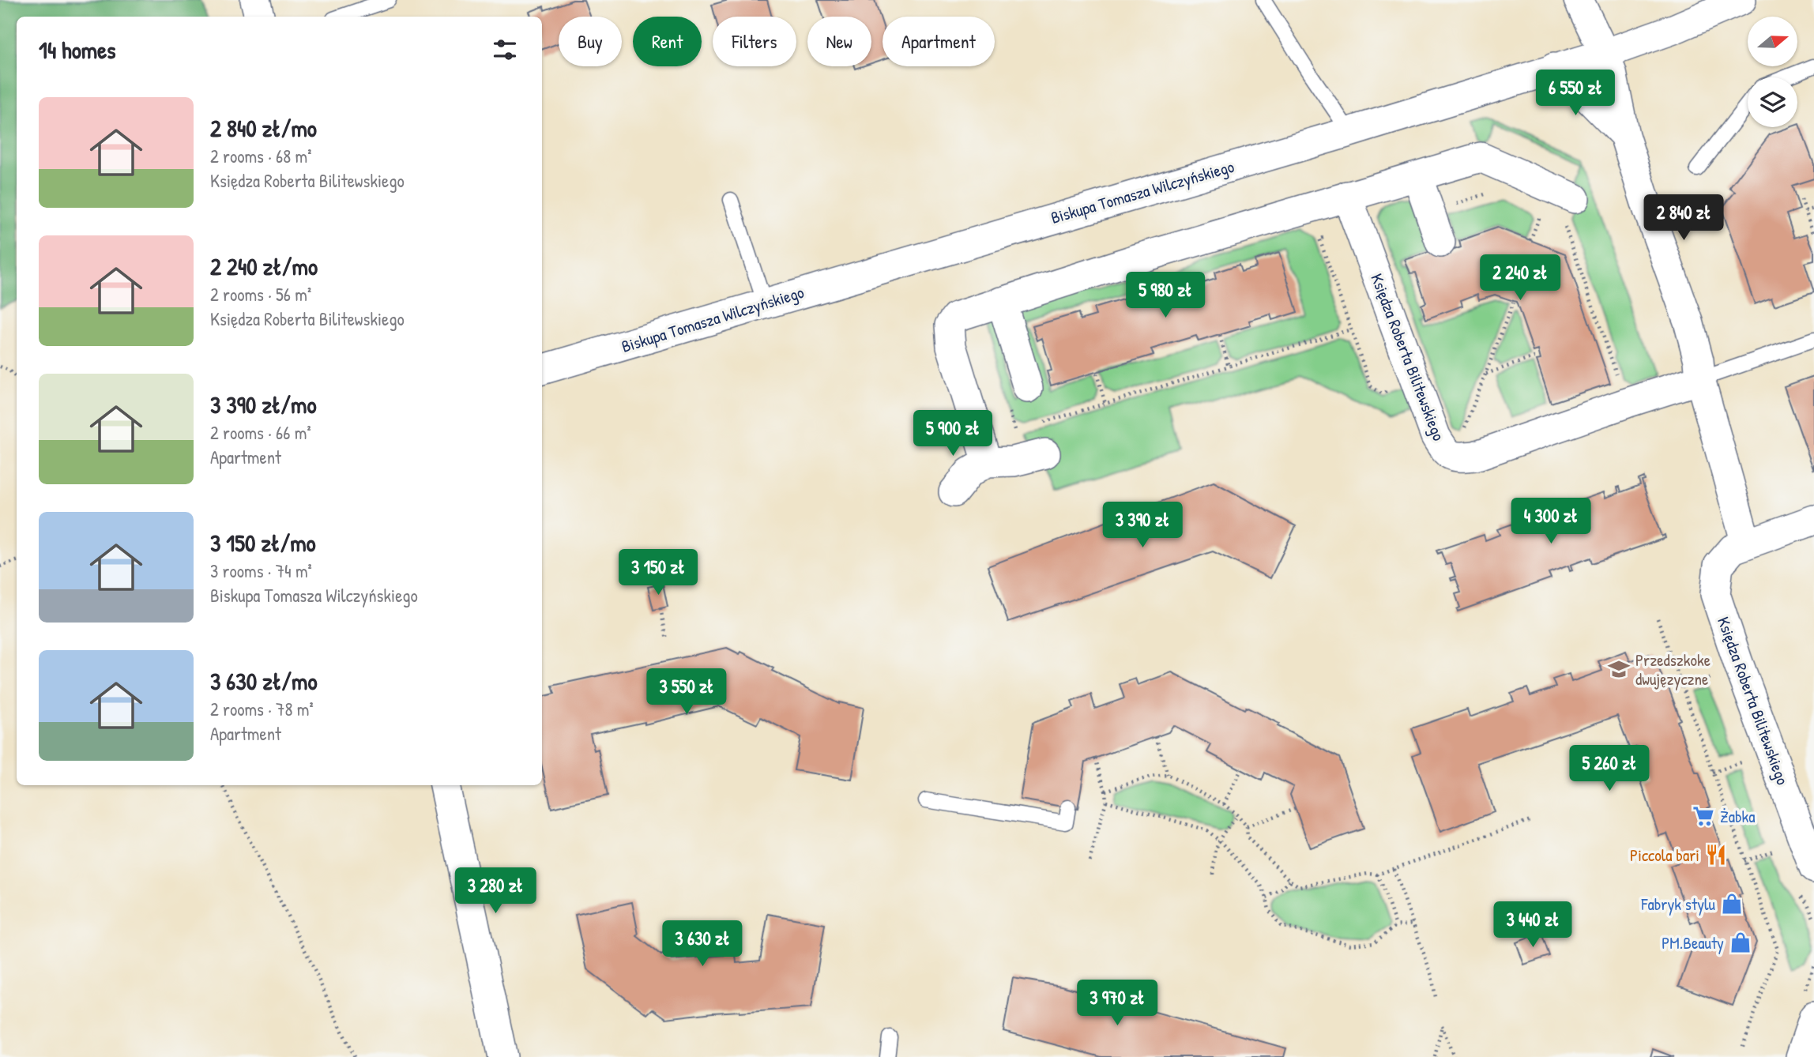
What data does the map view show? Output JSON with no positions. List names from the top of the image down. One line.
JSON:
{"streets":{"street":["Biskupa Tomasza Wilczyńskiego","Księdza Roberta Bilitewskiego"]},"places":{"school or university":["Przedszkoke dwujęzyczne"],"supermarket":["Żabka"],"restaurant":["Piccola bari"],"shop":["Fabryk stylu","PM.Beauty"]},"north":"right","page":{"chip":["Buy","Rent","Filters","New","Apartment"],"heading":"14 homes","price":["6 550 zł","2 840 zł","2 240 zł","5 980 zł","5 900 zł","4 300 zł","3 390 zł","3 150 zł","3 550 zł","5 260 zł","3 280 zł","3 440 zł","3 630 zł","3 970 zł"],"list":[{"name":"2 840 zł/mo","note":"2 rooms · 68 m² · Księdza Roberta Bilitewskiego"},{"name":"2 240 zł/mo","note":"2 rooms · 56 m² · Księdza Roberta Bilitewskiego"},{"name":"3 390 zł/mo","note":"2 rooms · 66 m² · Apartment"},{"name":"3 150 zł/mo","note":"3 rooms · 74 m² · Biskupa Tomasza Wilczyńskiego"},{"name":"3 630 zł/mo","note":"2 rooms · 78 m² · Apartment"}]}}
